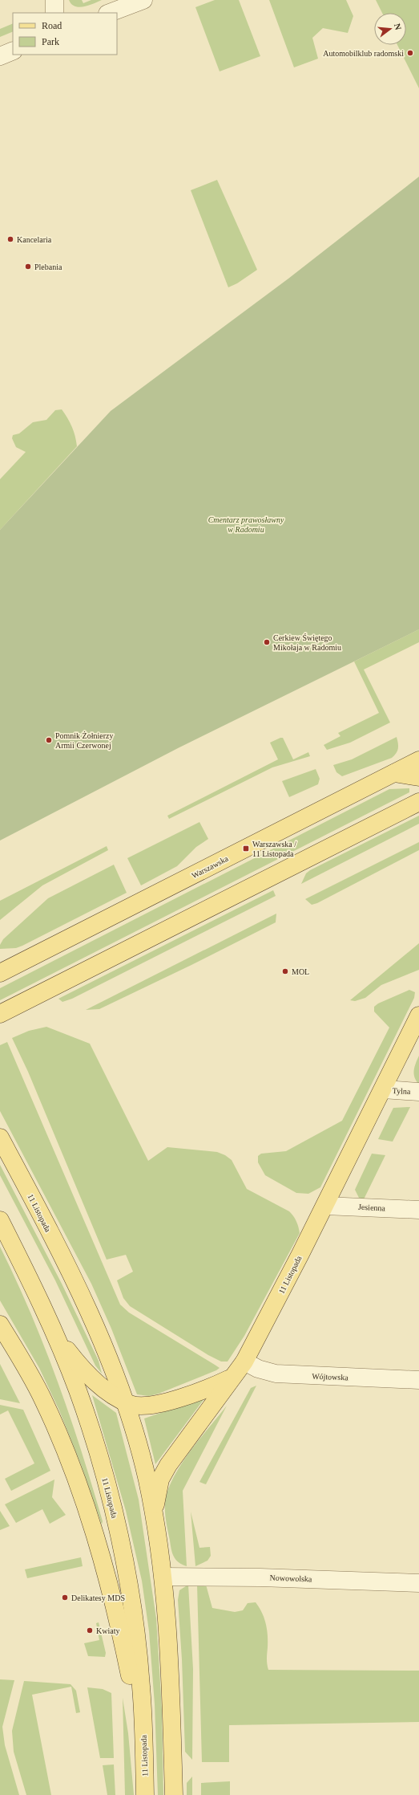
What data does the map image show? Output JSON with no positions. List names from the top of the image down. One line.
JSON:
{"streets":{"main road":["Warszawska","11 Listopada"],"street":["Tylna","Jesienna","Wójtowska","Nowowolska"]},"crossings":[["Tylna","11 Listopada"],["Jesienna","11 Listopada"],["11 Listopada","Wójtowska"],["11 Listopada","Nowowolska"]],"parks":["Cmentarz prawosławny w Radomiu"],"places":{"other":["Automobilklub radomski","Kancelaria","Plebania","Cerkiew Świętego Mikołaja w Radomiu","Pomnik Żołnierzy Armii Czerwonej","MOL","Delikatesy MDS","Kwiaty"],"transit":["Warszawska / 11 Listopada"]},"legend":["Road","Park"],"north":"right"}
